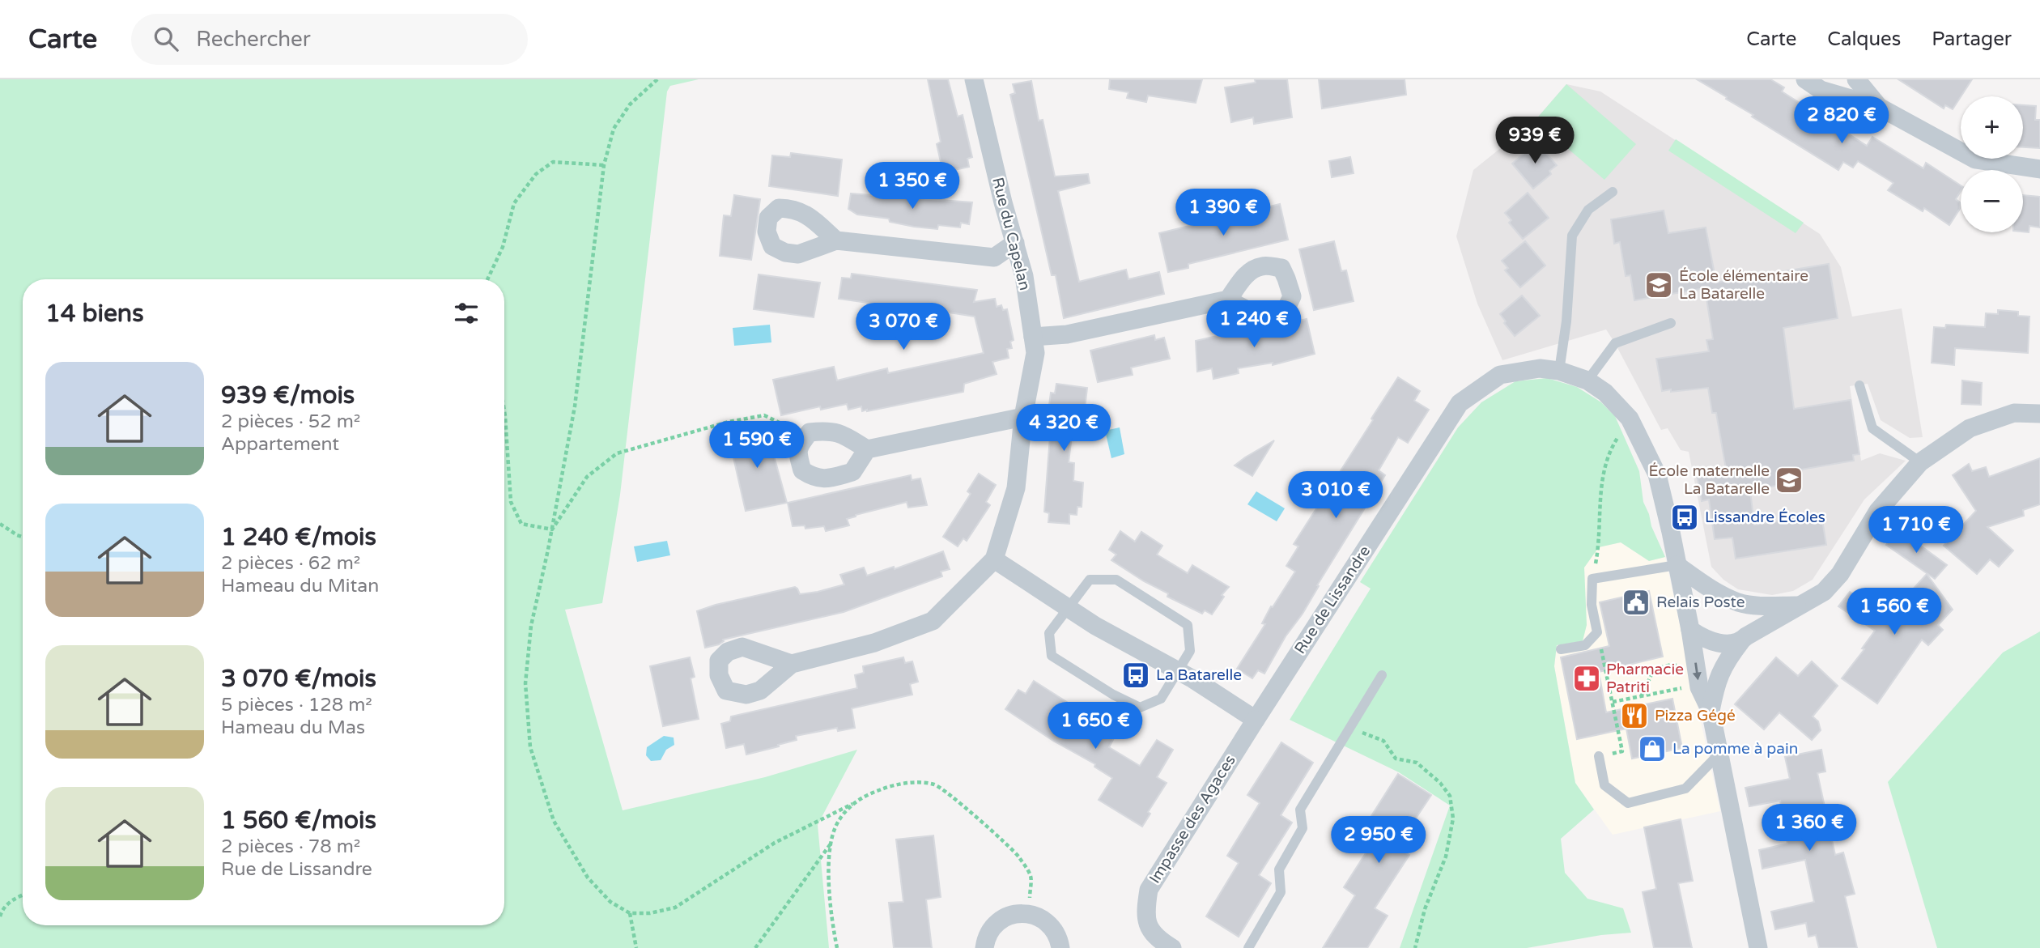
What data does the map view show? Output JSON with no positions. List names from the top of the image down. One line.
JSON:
{"streets":{"street":["Rue du Capelan","Rue de Lissandre","Impasse des Agaces"]},"crossings":[["Rue de Lissandre","Impasse des Agaces"]],"places":{"school or university":["École élémentaire La Batarelle","École maternelle La Batarelle"],"bus stop":["Lissandre Écoles","La Batarelle"],"public building":["Relais Poste"],"pharmacy":["Pharmacie Patriti"],"restaurant":["Pizza Gégé"],"shop":["La pomme à pain"]},"page":{"header":"Carte","search":"Rechercher","nav":["Carte","Calques","Partager"],"map_buttons":["+","−"],"price":["2 820 €","939 €","1 350 €","1 390 €","1 240 €","3 070 €","4 320 €","1 590 €","3 010 €","1 710 €","1 560 €","1 650 €","1 360 €","2 950 €"],"heading":"14 biens","list":[{"name":"939 €/mois","note":"2 pièces · 52 m² · Appartement"},{"name":"1 240 €/mois","note":"2 pièces · 62 m² · Hameau du Mitan"},{"name":"3 070 €/mois","note":"5 pièces · 128 m² · Hameau du Mas"},{"name":"1 560 €/mois","note":"2 pièces · 78 m² · Rue de Lissandre"}]}}
